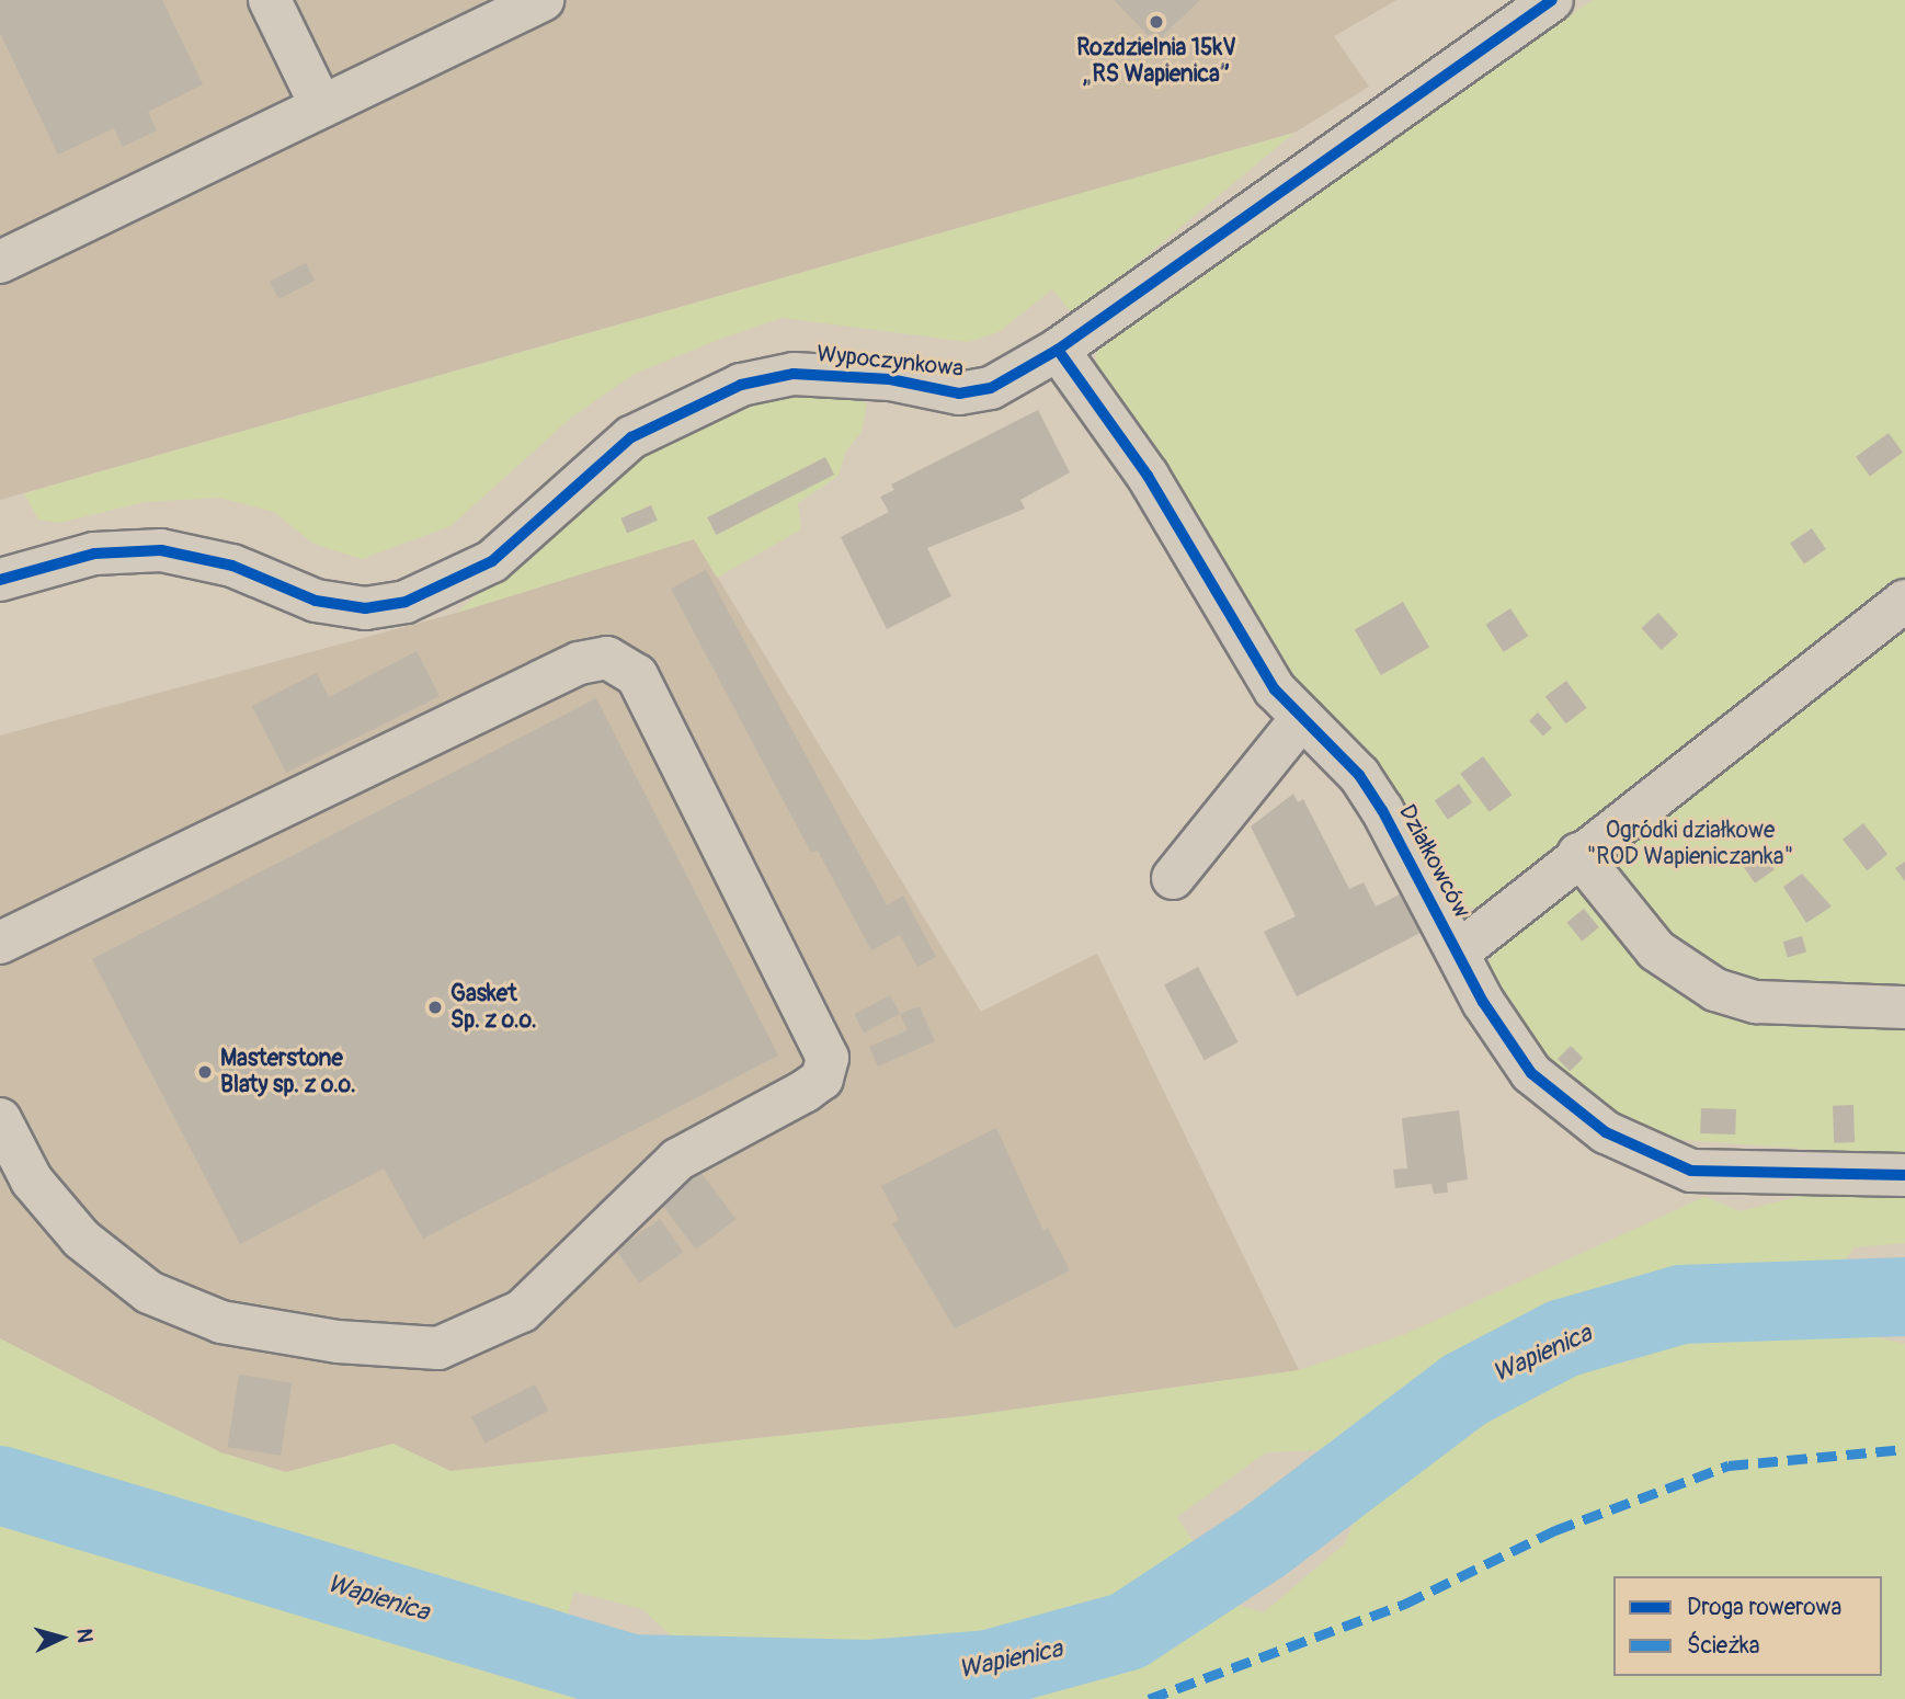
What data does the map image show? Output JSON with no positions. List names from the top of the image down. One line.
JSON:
{"streets":{"street":["Wypoczynkowa","Działkowców"]},"crossings":[["Wypoczynkowa","Działkowców"]],"water":["Wapienica"],"parks":["Ogródki działkowe \"ROD Wapieniczanka\""],"places":["Rozdzielnia 15kV „RS Wapienica”","Gasket Sp. z o.o.","Masterstone Blaty sp. z o.o."],"legend":["Droga rowerowa","Ścieżka"],"north":"right"}
